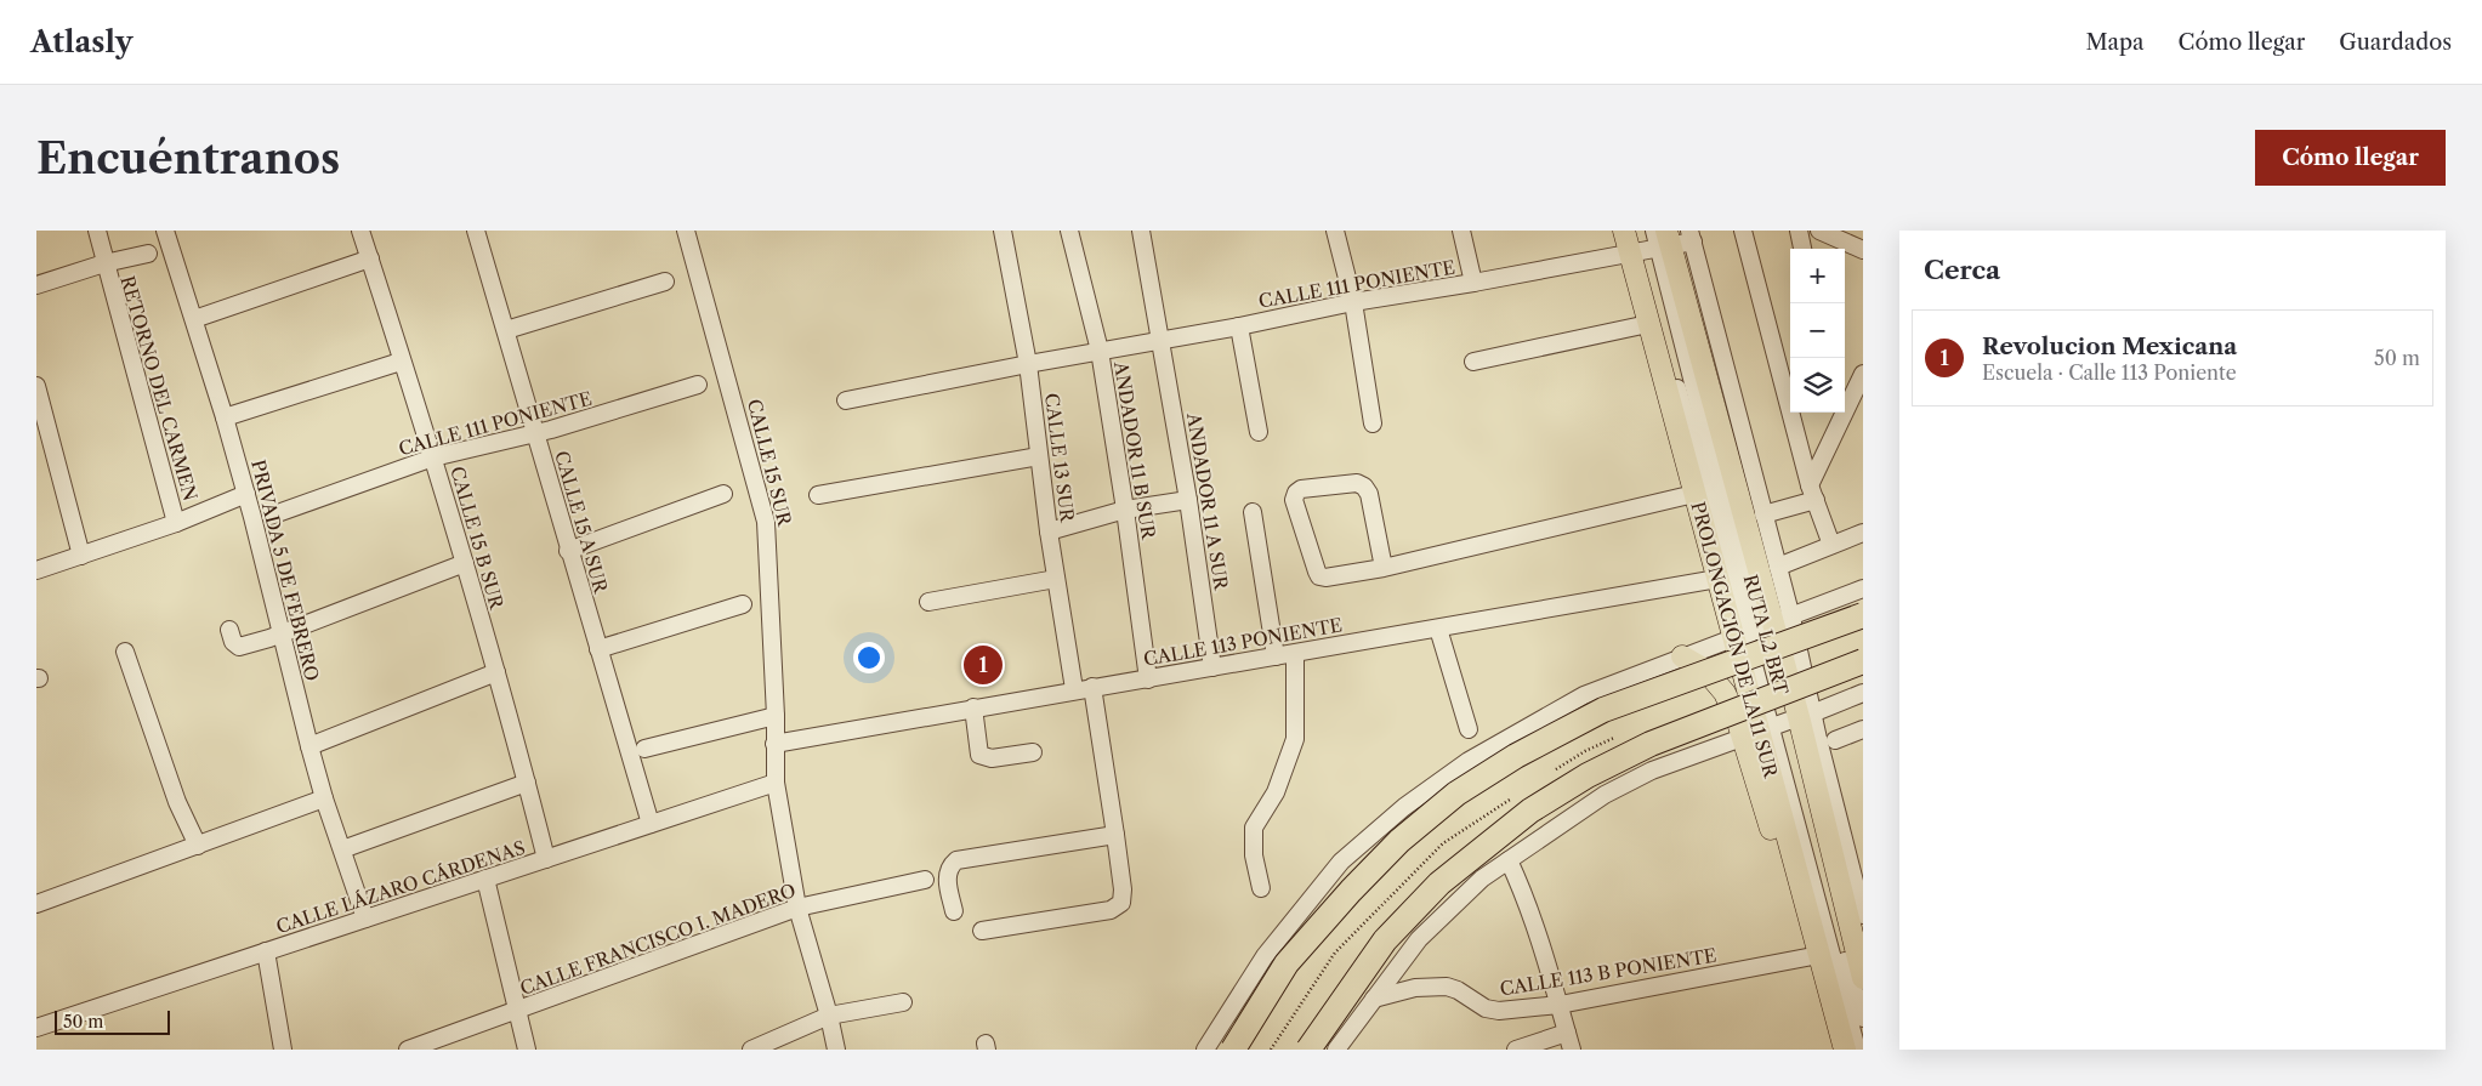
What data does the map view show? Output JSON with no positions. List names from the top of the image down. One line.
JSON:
{"streets":{"main road":["PROLONGACIÓN DE LA 11 SUR"],"street":["CALLE 111 PONIENTE","RETORNO DEL CARMEN","ANDADOR 11 B SUR","CALLE 13 SUR","CALLE 15 SUR","ANDADOR 11 A SUR","CALLE 15 A SUR","CALLE 15 B SUR","PRIVADA 5 DE FEBRERO","RUTA L2 BRT","CALLE 113 PONIENTE","CALLE LÁZARO CÁRDENAS","CALLE FRANCISCO I. MADERO","CALLE 113 B PONIENTE"]},"crossings":[["CALLE 111 PONIENTE","ANDADOR 11 B SUR"],["CALLE 111 PONIENTE","CALLE 13 SUR"],["CALLE 111 PONIENTE","ANDADOR 11 A SUR"],["CALLE 111 PONIENTE","CALLE 15 A SUR"],["CALLE 111 PONIENTE","CALLE 15 B SUR"],["CALLE 111 PONIENTE","RUTA L2 BRT"],["CALLE 111 PONIENTE","PROLONGACIÓN DE LA 11 SUR"],["ANDADOR 11 B SUR","CALLE 113 PONIENTE"],["CALLE 13 SUR","CALLE 113 PONIENTE"],["CALLE 15 SUR","CALLE 113 PONIENTE"],["CALLE 15 SUR","CALLE LÁZARO CÁRDENAS"],["CALLE 15 SUR","CALLE FRANCISCO I. MADERO"],["ANDADOR 11 A SUR","CALLE 113 PONIENTE"],["CALLE 15 A SUR","CALLE LÁZARO CÁRDENAS"],["CALLE 15 B SUR","CALLE LÁZARO CÁRDENAS"],["PRIVADA 5 DE FEBRERO","CALLE LÁZARO CÁRDENAS"],["RUTA L2 BRT","PROLONGACIÓN DE LA 11 SUR"],["PROLONGACIÓN DE LA 11 SUR","CALLE 113 PONIENTE"],["PROLONGACIÓN DE LA 11 SUR","CALLE 113 B PONIENTE"]],"scale_bar":"50 m","page":{"header":"Atlasly","nav":["Mapa","Cómo llegar","Guardados"],"buttons":"Cómo llegar","title":"Encuéntranos","heading":"Cerca","map_buttons":["+","−"],"list":[{"mark":"1","name":"Revolucion Mexicana","note":"Escuela · Calle 113 Poniente","value":"50 m"}],"pins":"1","scale":"50 m"}}
